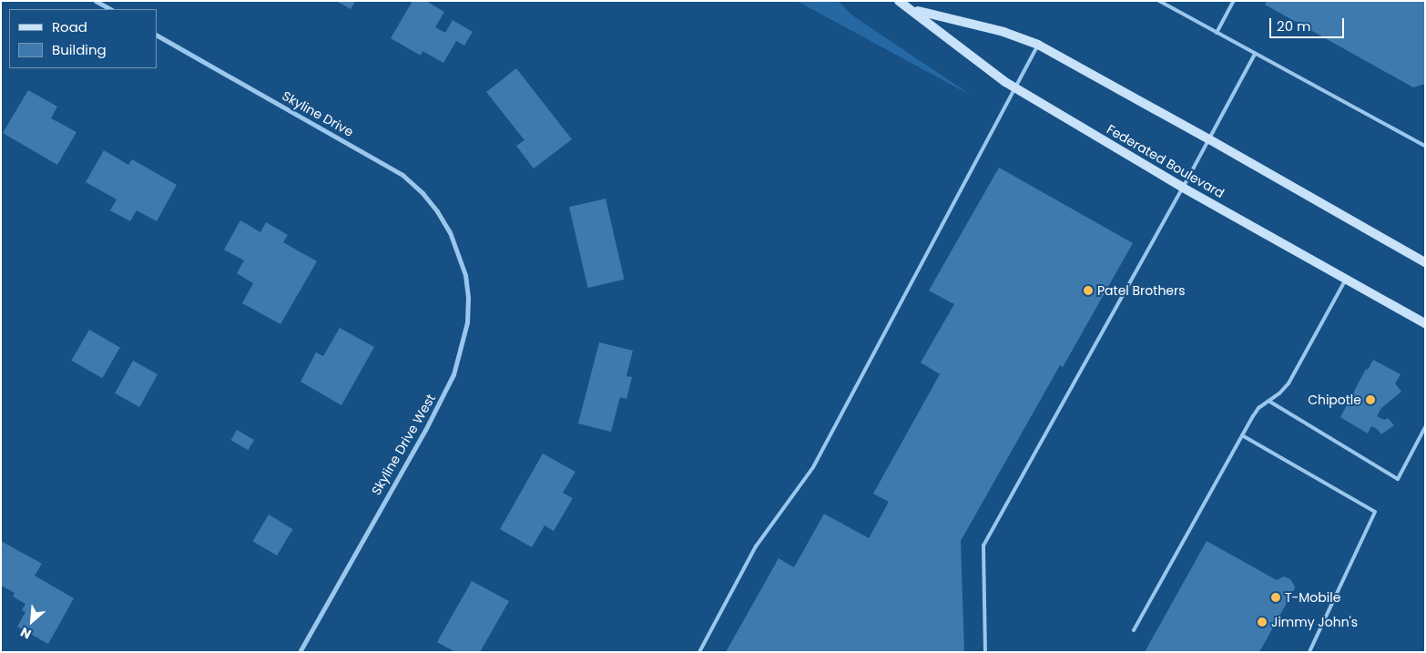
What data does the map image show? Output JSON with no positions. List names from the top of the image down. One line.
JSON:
{"streets":{"main road":["Federated Boulevard"],"street":["Skyline Drive","Skyline Drive West"]},"crossings":[["Skyline Drive","Skyline Drive West"]],"places":["Patel Brothers","Chipotle","T-Mobile","Jimmy John's"],"legend":["Road","Building"],"scale_bar":"20 m","north":"bottom left"}
